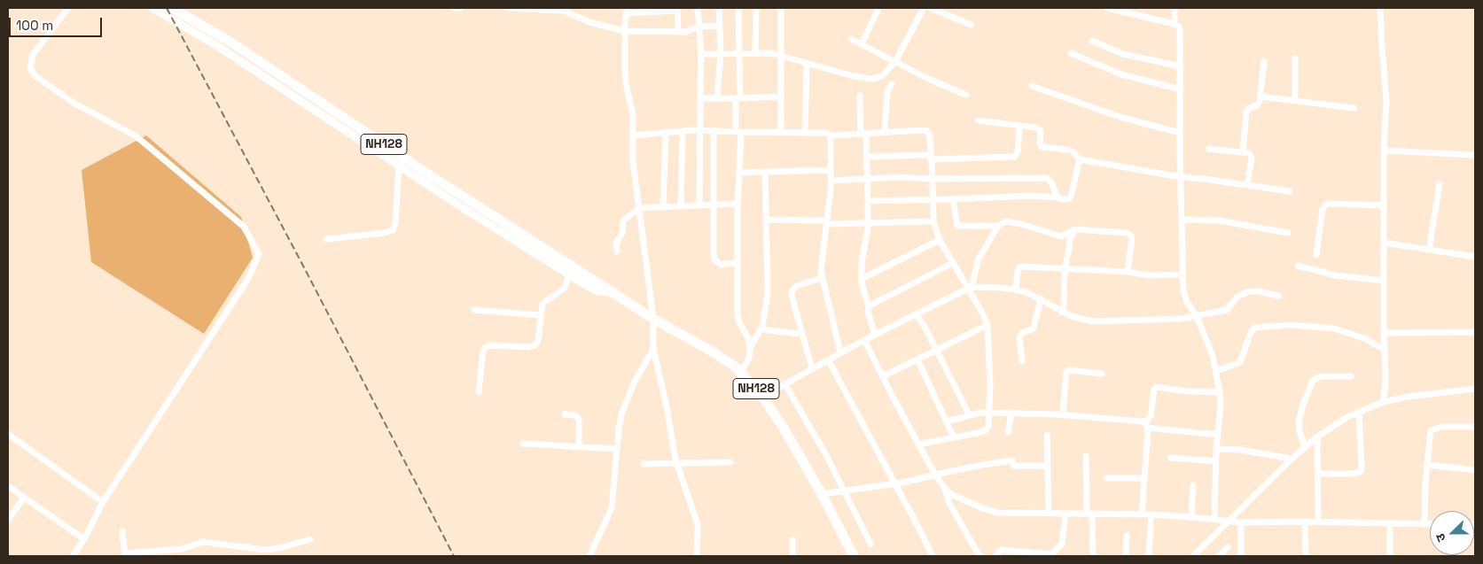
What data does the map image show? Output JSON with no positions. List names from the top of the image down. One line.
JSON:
{"streets":{"highway":["NH128"]},"scale_bar":"100 m","north":"left"}
